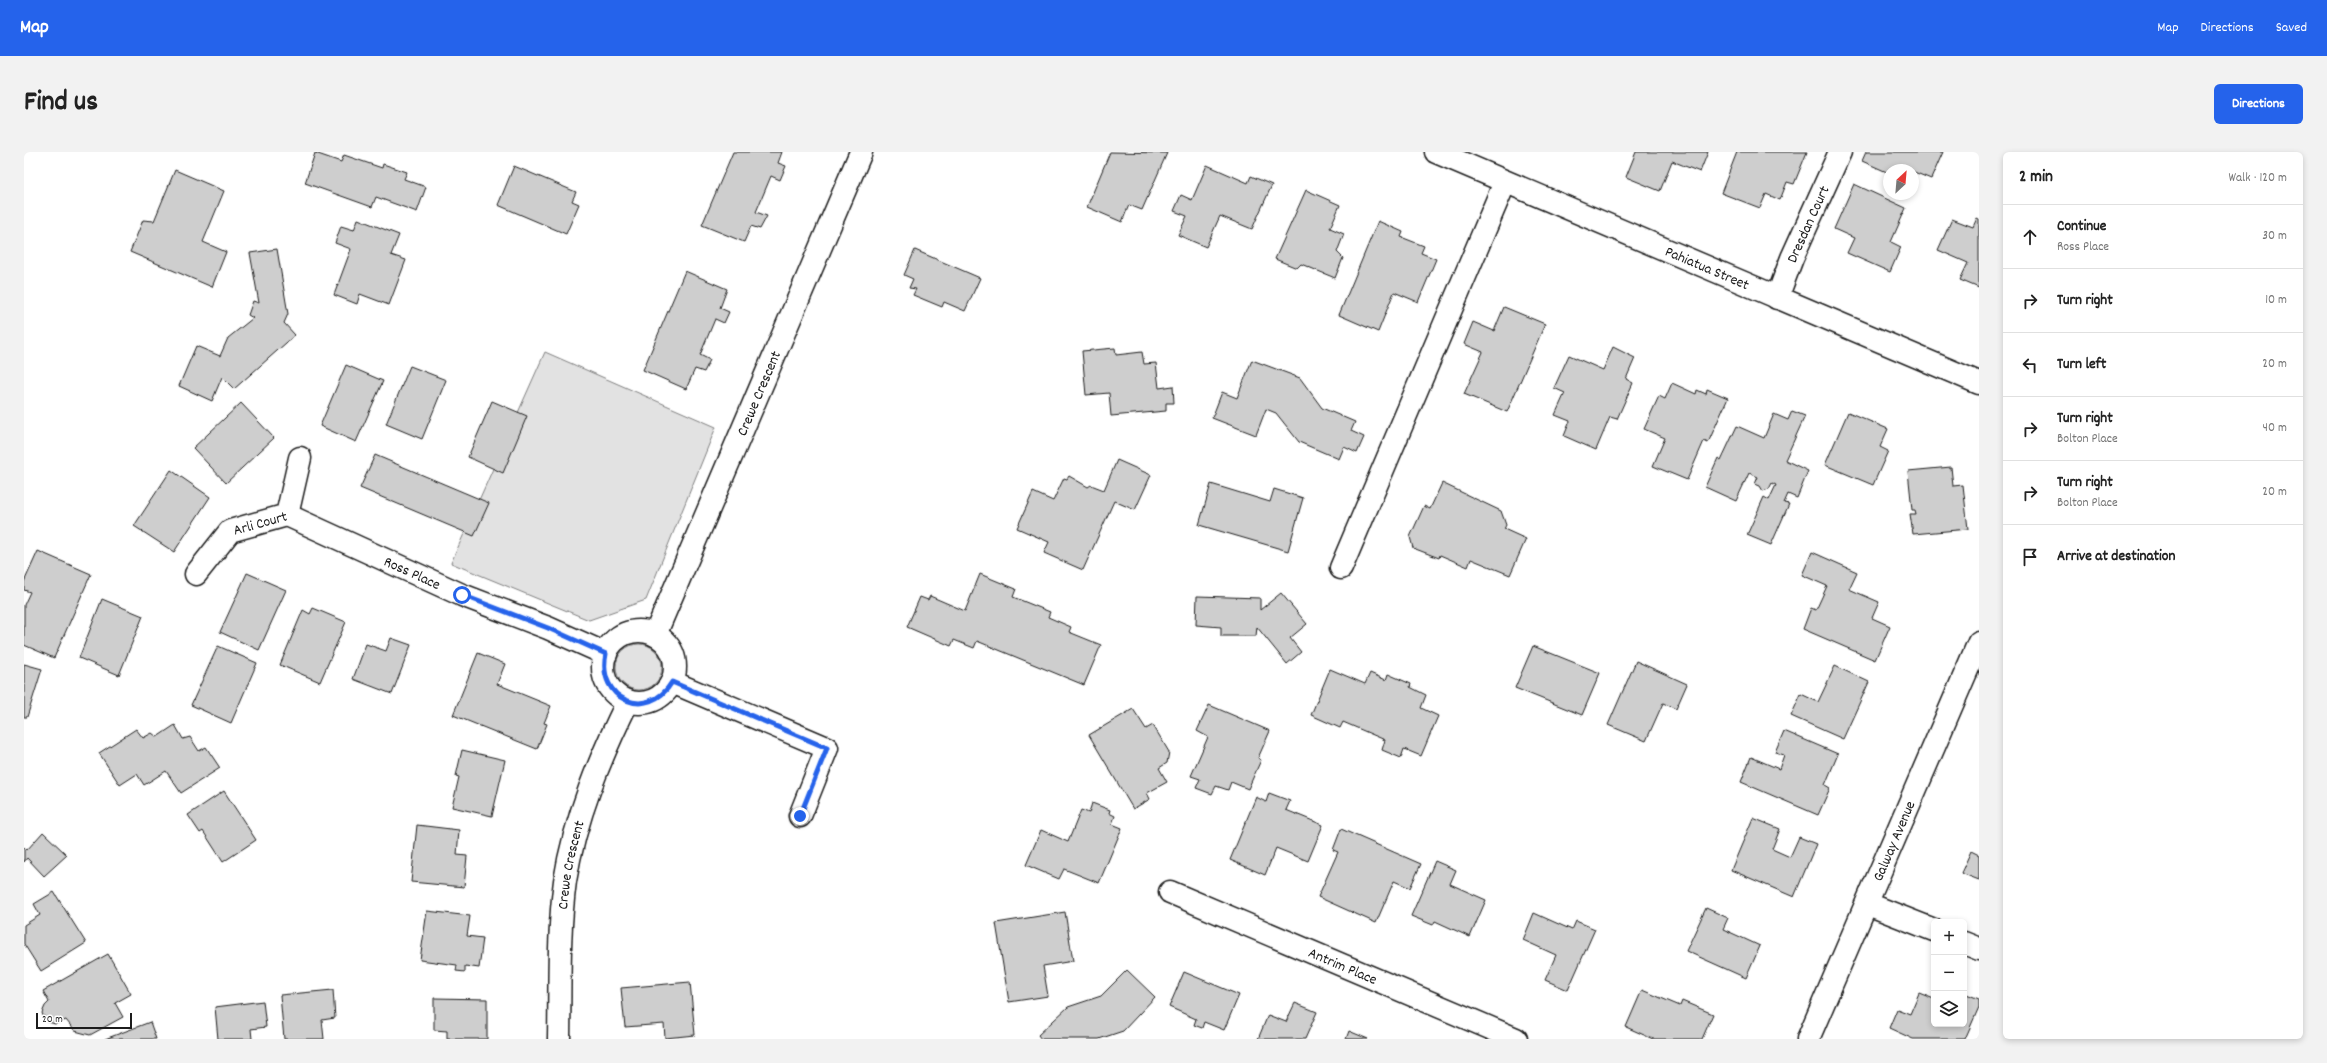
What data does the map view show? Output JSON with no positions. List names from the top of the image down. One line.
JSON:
{"streets":{"street":["Dresdan Court","Pahiatua Street","Crewe Crescent","Arli Court","Ross Place","Galway Avenue","Antrim Place"]},"crossings":[["Dresdan Court","Pahiatua Street"],["Crewe Crescent","Ross Place"],["Arli Court","Ross Place"]],"scale_bar":"20 m","north":"top right","page":{"header":"Map","nav":["Map","Directions","Saved"],"title":"Find us","buttons":"Directions","heading":["2 min","Walk · 120 m"],"list":[["Continue","Ross Place","30 m"],["Turn right","10 m"],["Turn left","20 m"],["Turn right","Bolton Place","40 m"],["Turn right","Bolton Place","20 m"],"Arrive at destination"],"map_buttons":["+","−"],"scale":"20 m"}}
